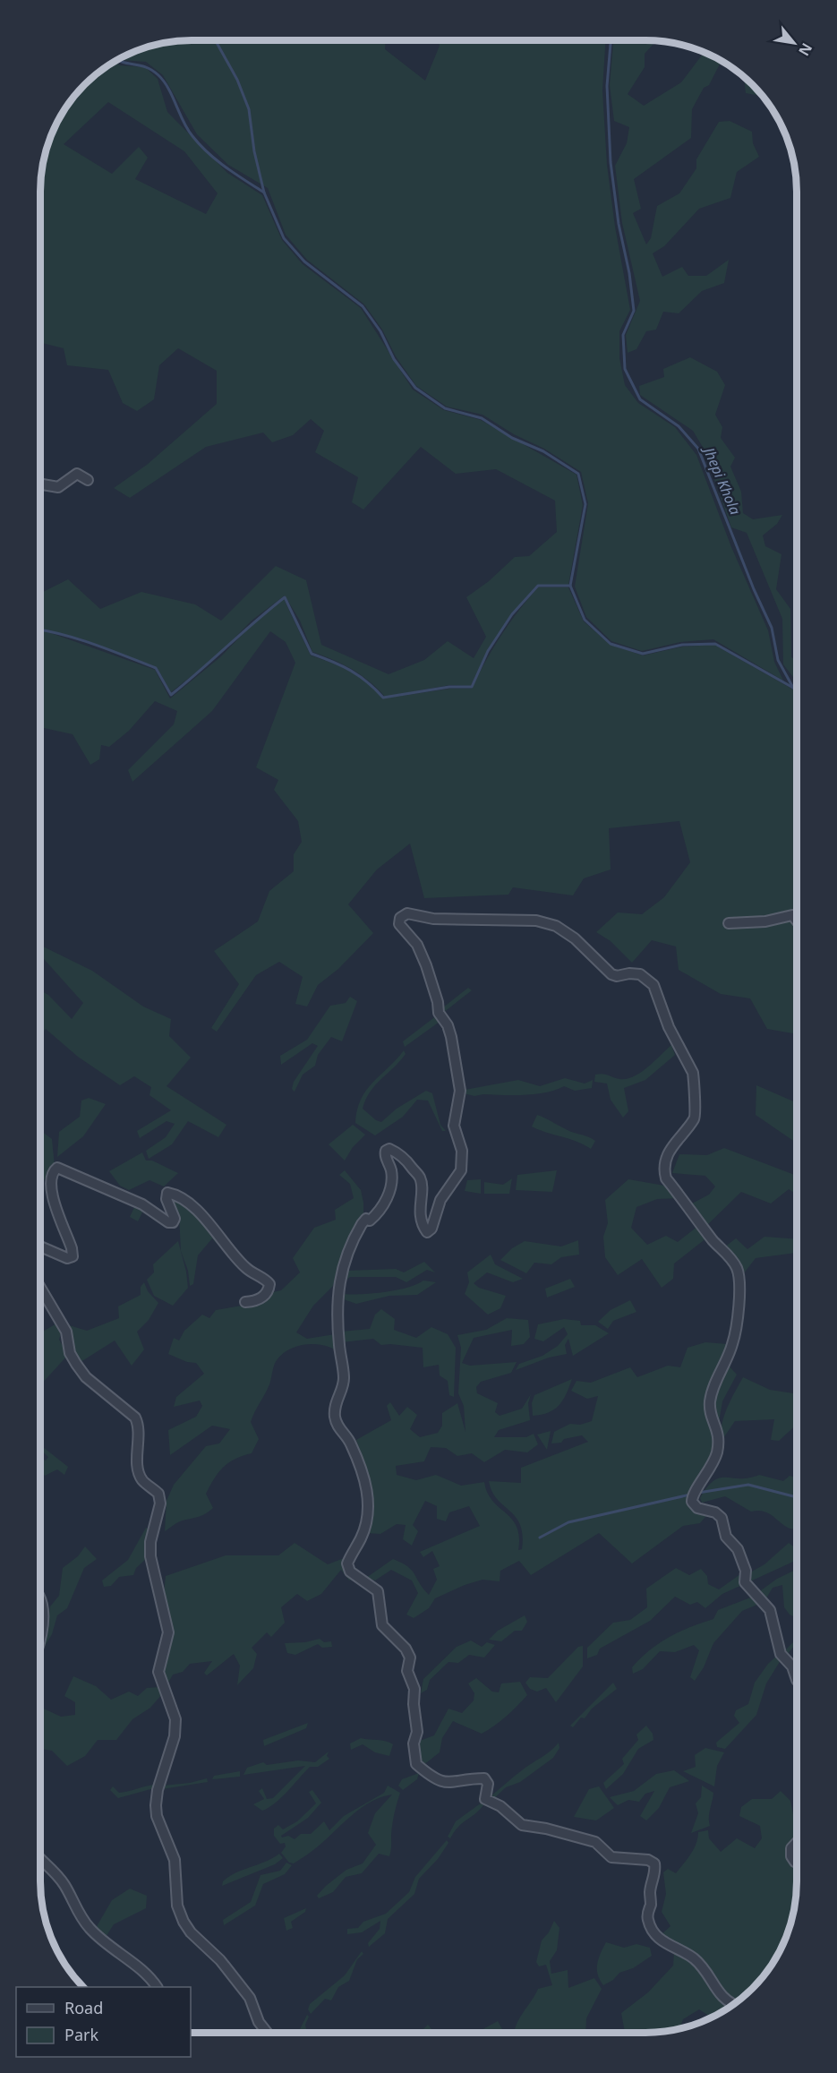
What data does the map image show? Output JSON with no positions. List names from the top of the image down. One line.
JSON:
{"water":["Jhepi Khola"],"legend":["Road","Park"],"north":"bottom right"}
